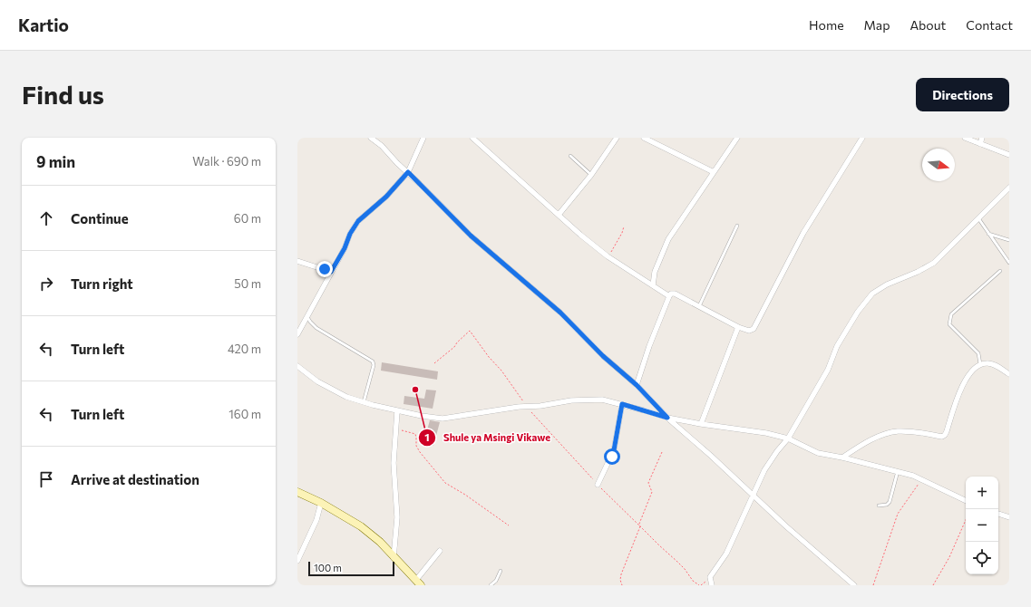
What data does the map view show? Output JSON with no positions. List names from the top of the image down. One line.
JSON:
{"places":["Shule ya Msingi Vikawe"],"scale_bar":"100 m","north":"right","page":{"header":"Kartio","nav":["Home","Map","About","Contact"],"buttons":"Directions","title":"Find us","heading":["9 min","Walk · 690 m"],"list":[["Continue","60 m"],["Turn right","50 m"],["Turn left","420 m"],["Turn left","160 m"],"Arrive at destination"],"map_buttons":["+","−"],"scale":"100 m"}}
